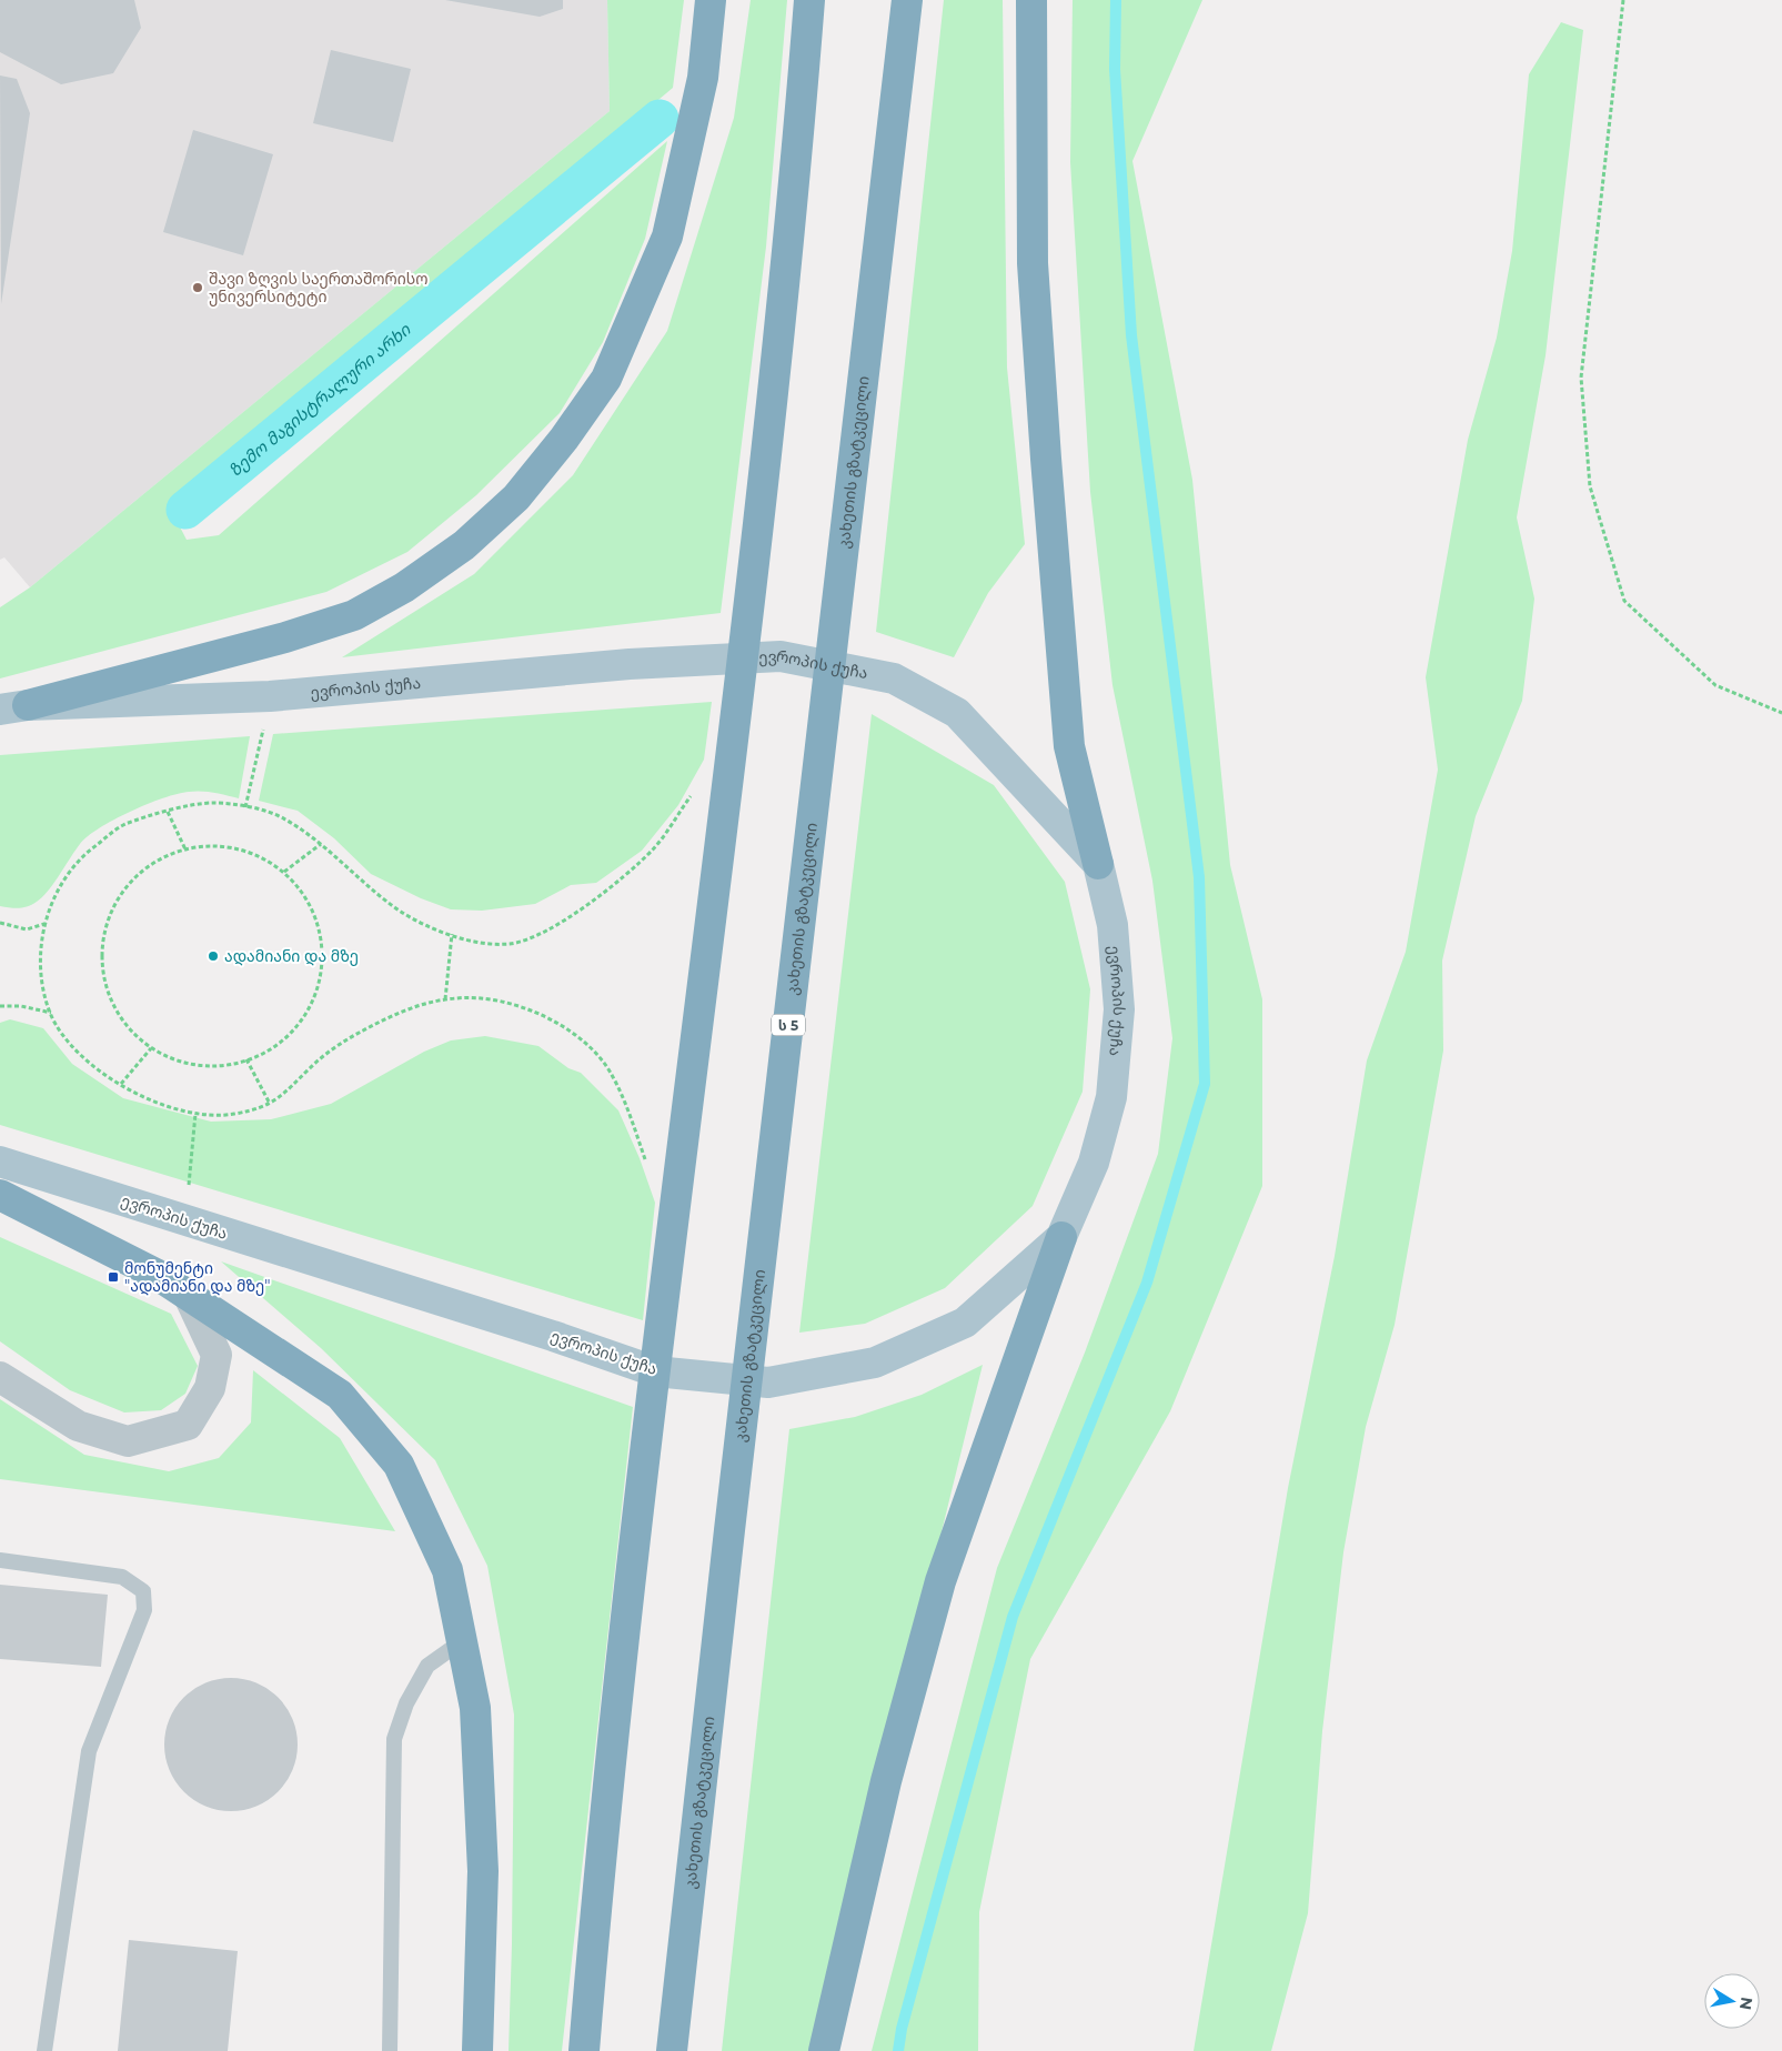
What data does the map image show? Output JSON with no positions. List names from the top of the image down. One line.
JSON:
{"streets":{"highway":["კახეთის გზატკეცილი","ს 5"],"main road":["ევროპის ქუჩა"]},"water":["ზემო მაგისტრალური არხი"],"places":{"other":["შავი ზღვის საერთაშორისო უნივერსიტეტი","ადამიანი და მზე"],"transit":["მონუმენტი \"ადამიანი და მზე\""]},"north":"right"}
